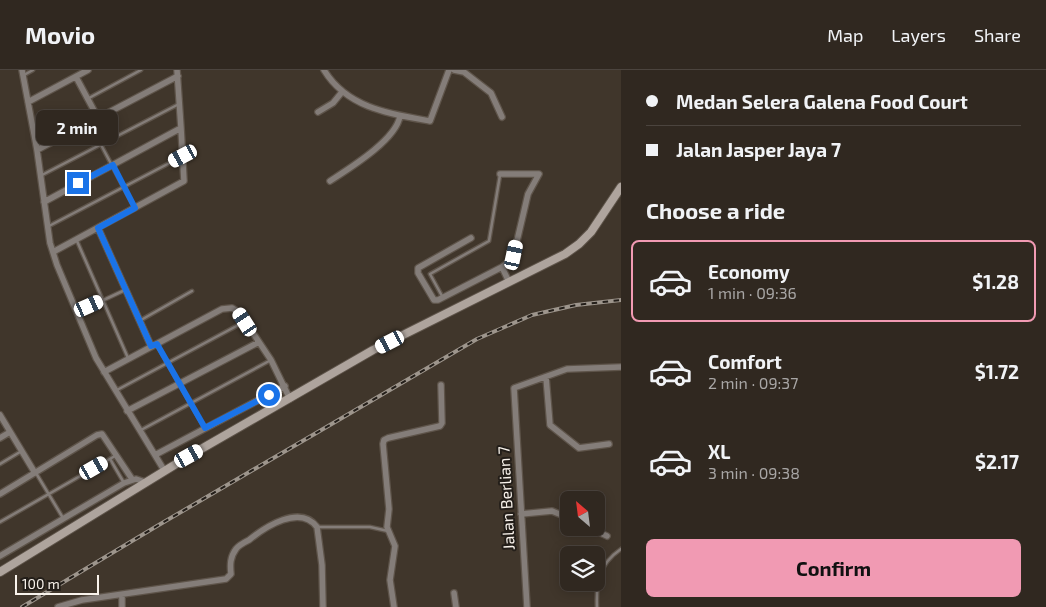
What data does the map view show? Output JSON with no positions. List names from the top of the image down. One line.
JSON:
{"streets":{"street":["Jalan Berlian 7"]},"scale_bar":"100 m","north":"top left","page":{"header":"Movio","nav":["Map","Layers","Share"],"banner":["Medan Selera Galena Food Court","Jalan Jasper Jaya 7"],"bubble":"2 min","heading":"Choose a ride","list":[{"name":"Economy","note":"1 min · 09:36","value":"$1.28"},{"name":"Comfort","note":"2 min · 09:37","value":"$1.72"},{"name":"XL","note":"3 min · 09:38","value":"$2.17"}],"buttons":"Confirm","scale":"100 m"}}
